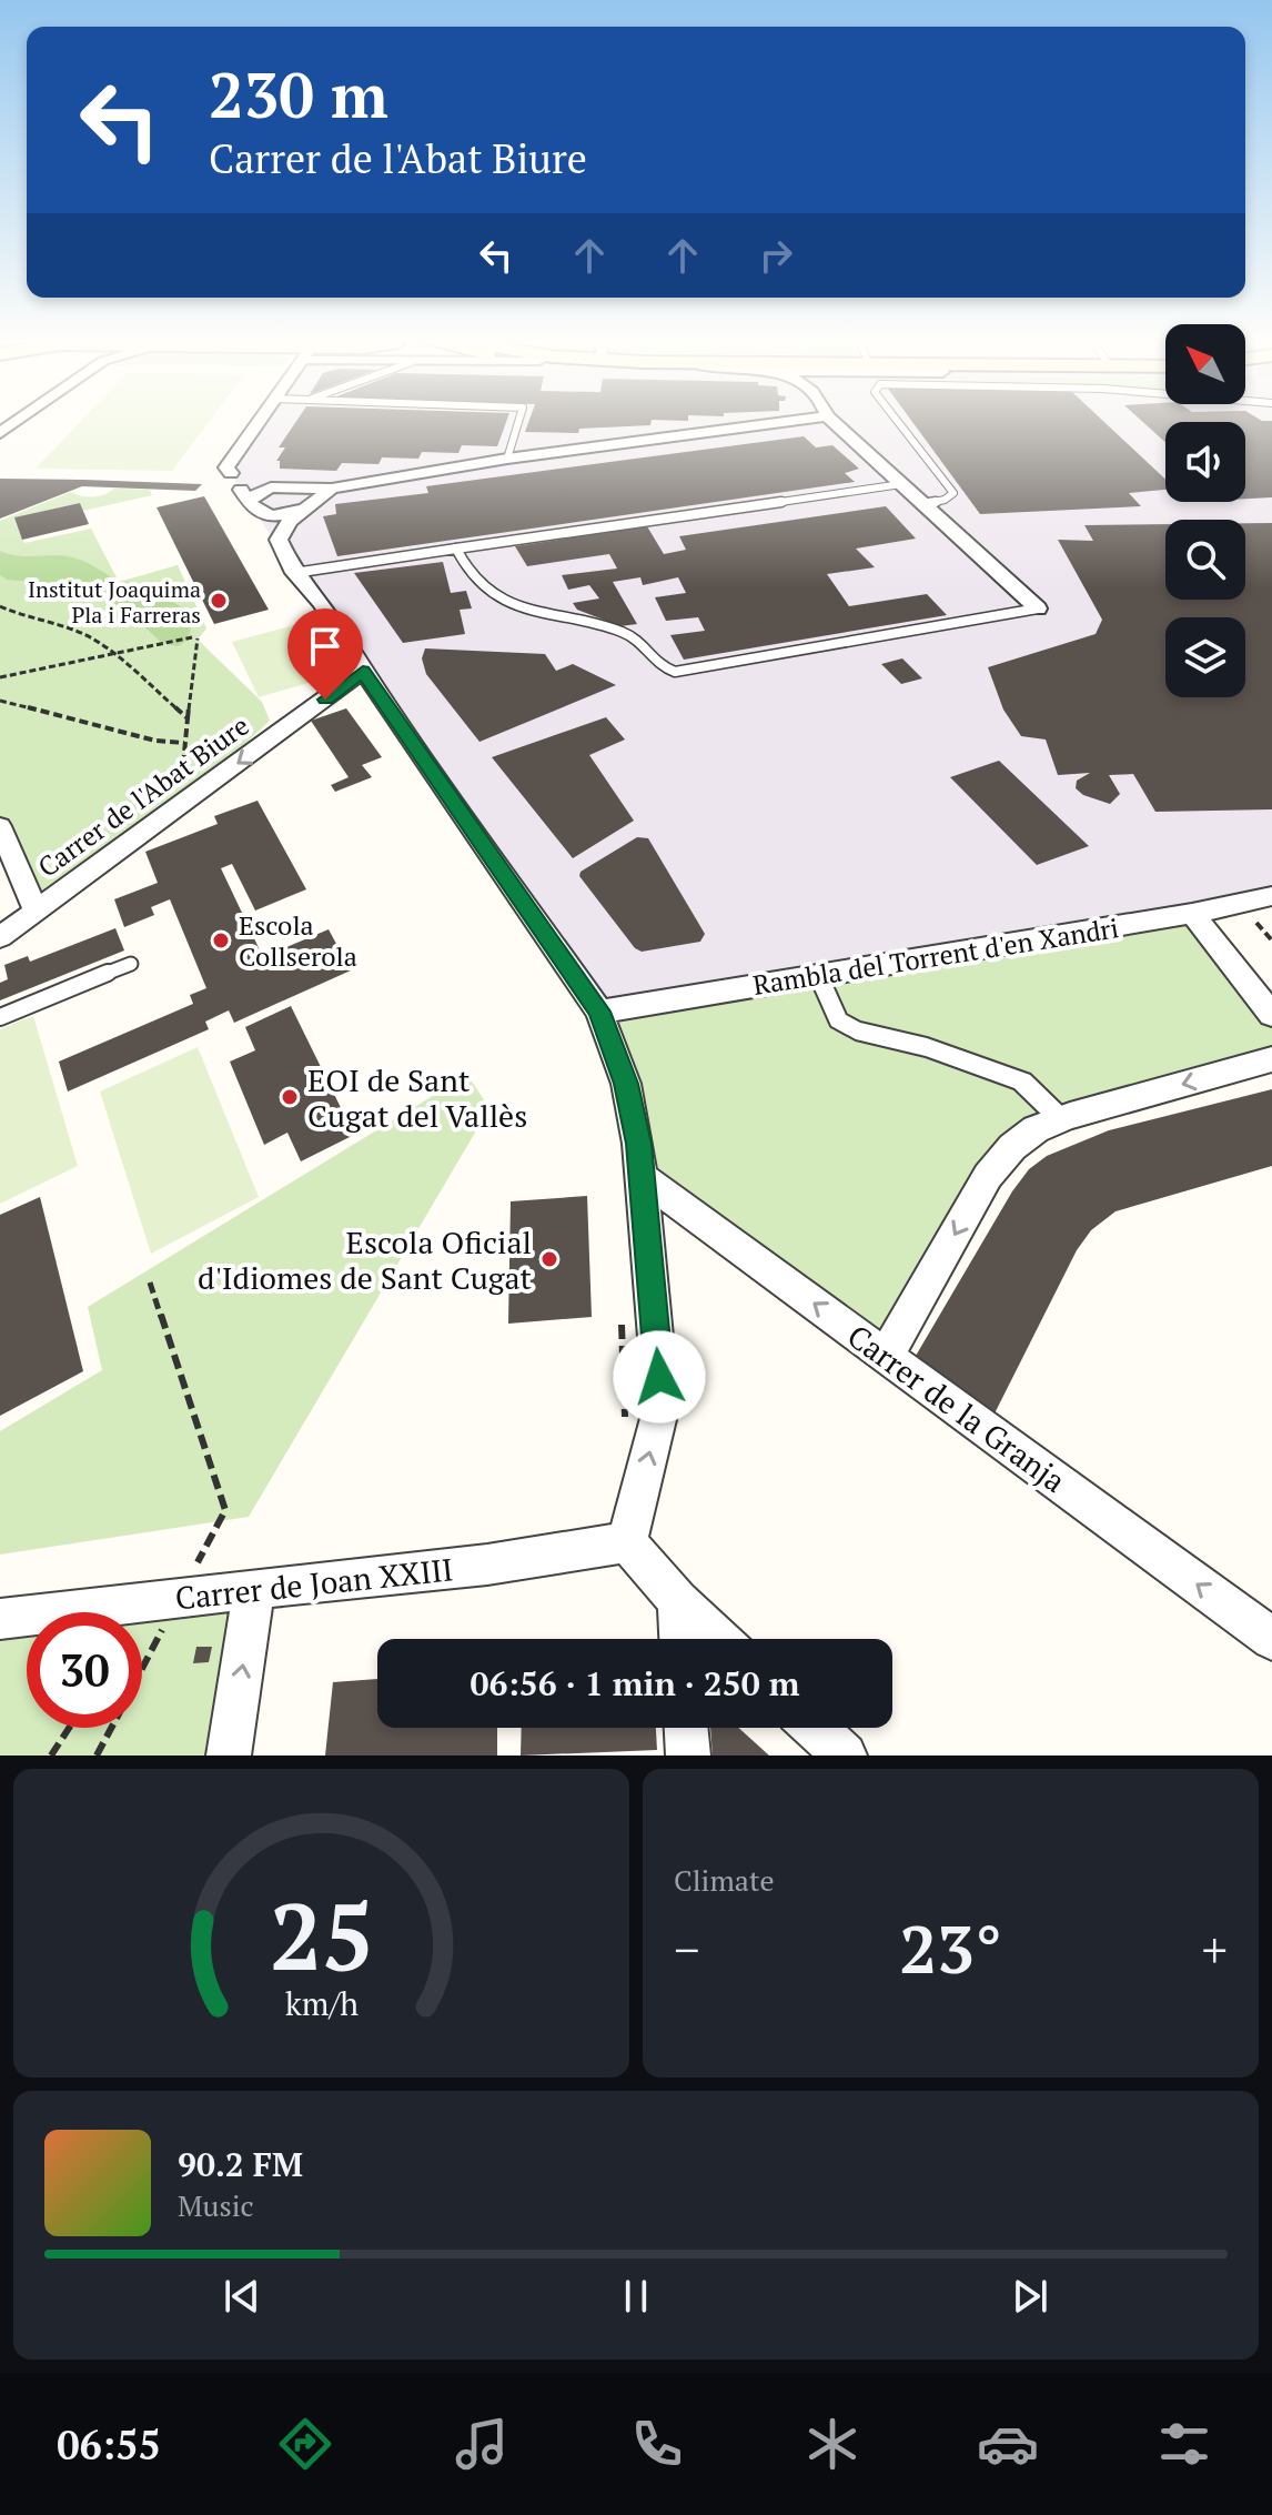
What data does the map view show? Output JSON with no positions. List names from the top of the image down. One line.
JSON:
{"streets":{"street":["Carrer de l'Abat Biure","Rambla del Torrent d'en Xandri","Carrer de la Granja","Carrer de Joan XXIII"]},"one_way":["Carrer de l'Abat Biure","Carrer de la Granja"],"places":["Institut Joaquima Pla i Farreras","Escola Collserola","EOI de Sant Cugat del Vallès","Escola Oficial d'Idiomes de Sant Cugat"],"north":"top left","page":{"turn":["230 m","Carrer de l'Abat Biure"],"limit":"30","trip":"06:56 · 1 min · 250 m","tile":"Climate","heat":["−","23°","+"],"song":["90.2 FM","Music"],"tabs":"06:55","gauge":["25","km/h"]}}
